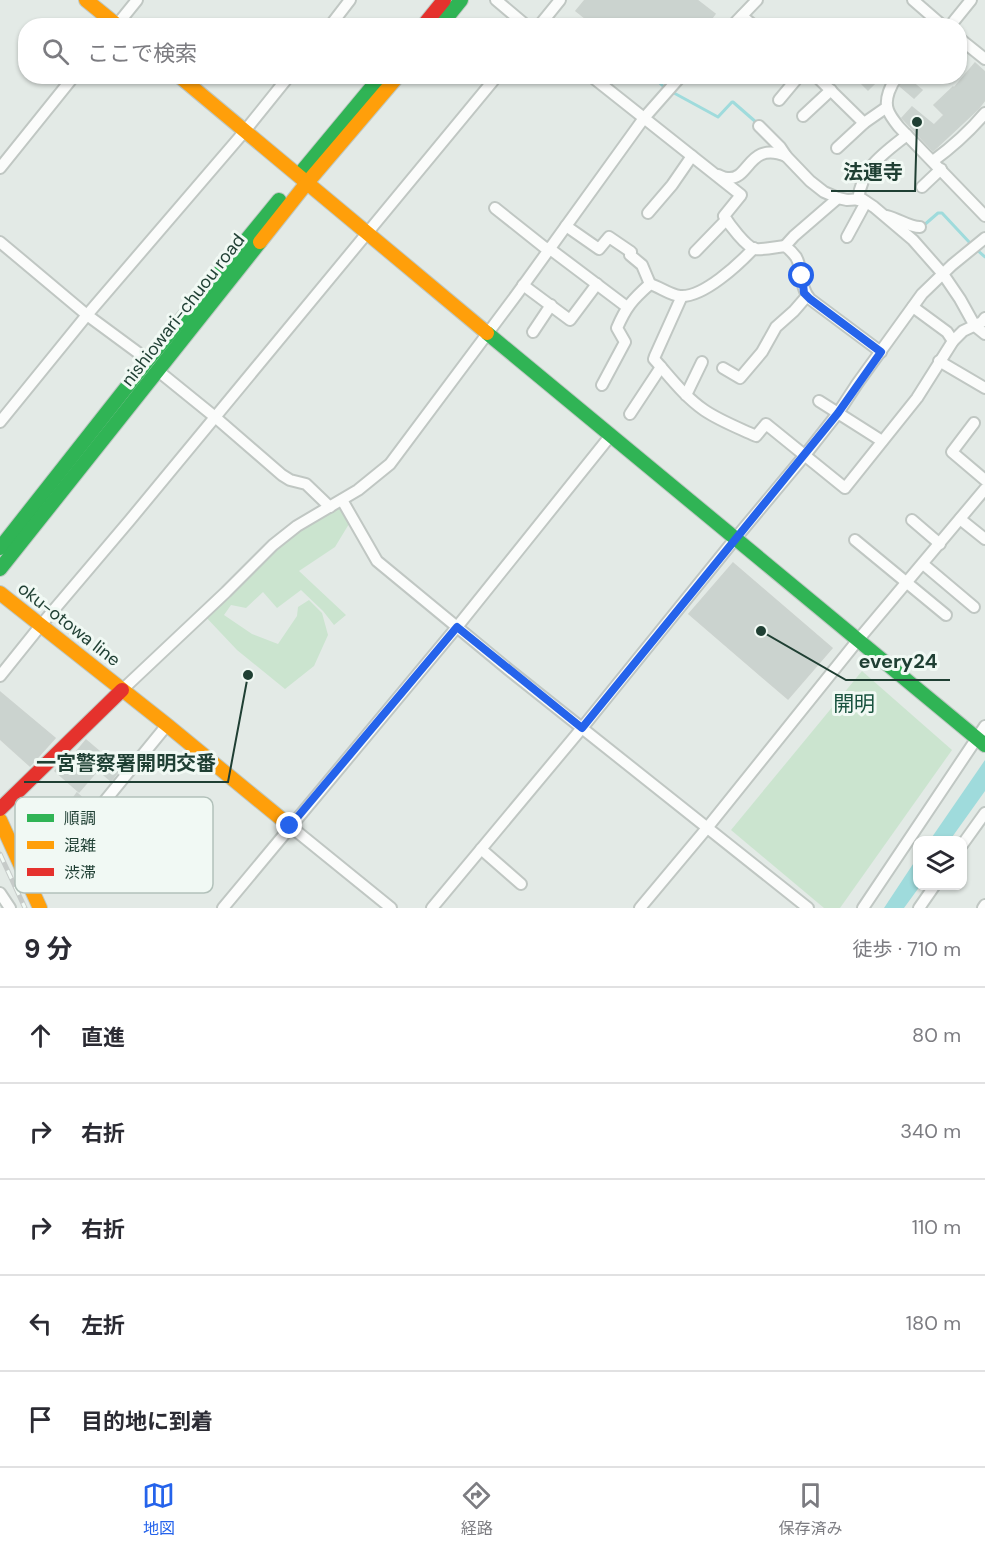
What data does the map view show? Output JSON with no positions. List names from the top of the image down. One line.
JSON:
{"streets":{"main road":["nishiowari-chuou road","oku-otowa line"]},"districts":["開明"],"places":["法運寺","every24","一宮警察署開明交番"],"legend":["順調","混雑","渋滞"],"page":{"search":"ここで検索","heading":["9 分","徒歩 · 710 m"],"list":[["直進","80 m"],["右折","340 m"],["右折","110 m"],["左折","180 m"],"目的地に到着"],"nav":["地図","経路","保存済み"]}}
